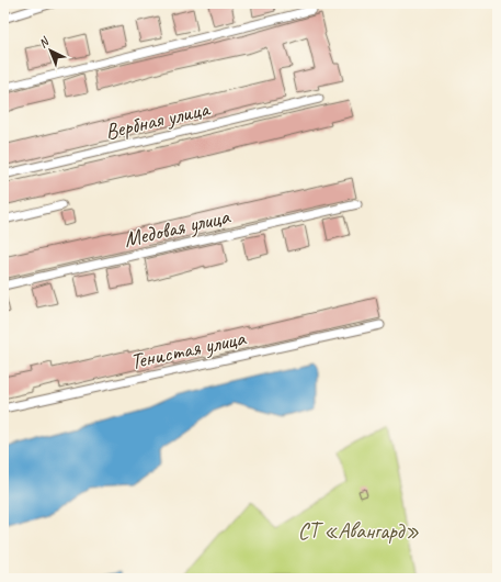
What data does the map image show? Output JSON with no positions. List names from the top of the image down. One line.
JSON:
{"streets":{"street":["Вербная улица","Медовая улица","Тенистая улица"]},"parks":["СТ «Авангард»"],"north":"top left"}
